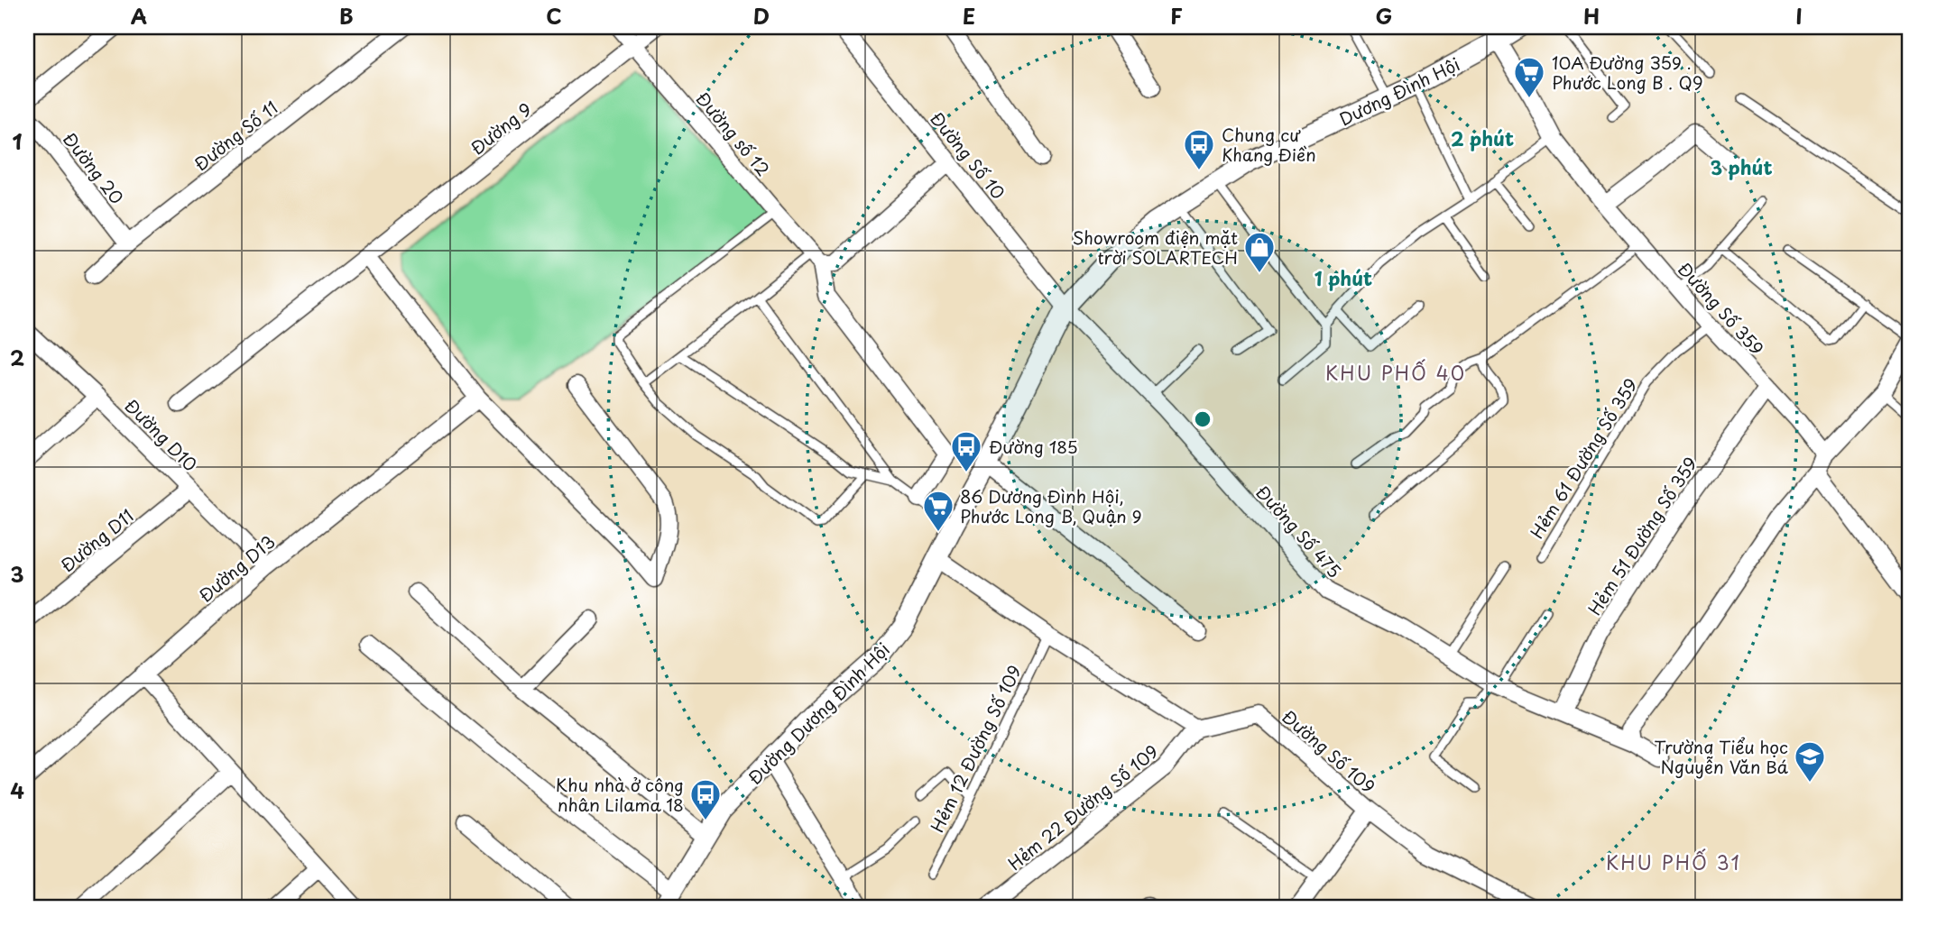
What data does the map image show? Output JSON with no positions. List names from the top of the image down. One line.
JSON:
{"streets":{"street":["Dương Đình Hội","Đường 9","Đường số 12","Đường Số 11","Đường Số 10","Đường 20","Đường Số 359","Đường D10","Đường Số 475","Hẻm 51 Đường Số 359","Đường D11","Đường D13","Đường Dương Đình Hội","Đường Số 109","Hẻm 22 Đường Số 109"],"lane":["Hẻm 61 Đường Số 359","Hẻm 12 Đường Số 109"]},"crossings":[["Dương Đình Hội","Đường Số 10"],["Dương Đình Hội","Đường Số 359"],["Dương Đình Hội","Đường Số 475"],["Dương Đình Hội","Đường Dương Đình Hội"],["Đường 9","Đường số 12"],["Đường Số 11","Đường 20"],["Đường Số 10","Đường Số 475"],["Đường Số 10","Đường Dương Đình Hội"],["Đường Số 359","Hẻm 61 Đường Số 359"],["Đường Số 359","Hẻm 51 Đường Số 359"],["Đường D10","Đường D11"],["Đường D10","Đường D13"],["Đường Số 475","Hẻm 51 Đường Số 359"],["Đường Số 475","Đường Dương Đình Hội"],["Đường Số 109","Hẻm 22 Đường Số 109"]],"districts":["KHU PHỐ 40","KHU PHỐ 31"],"places":{"supermarket":["10A Đường 359 . Phước Long B . Q9","86 Dương Đình Hội, Phước Long B, Quận 9"],"bus stop":["Chung cư Khang Điền","Đường 185","Khu nhà ở công nhân Lilama 18"],"shop":["Showroom điện mặt trời SOLARTECH"],"school or university":["Trường Tiểu học Nguyễn Văn Bá"]},"grid":{"columns":["A","B","C","D","E","F","G","H","I"],"rows":["1","2","3","4"]},"rings":["2 phút","3 phút","1 phút"]}
